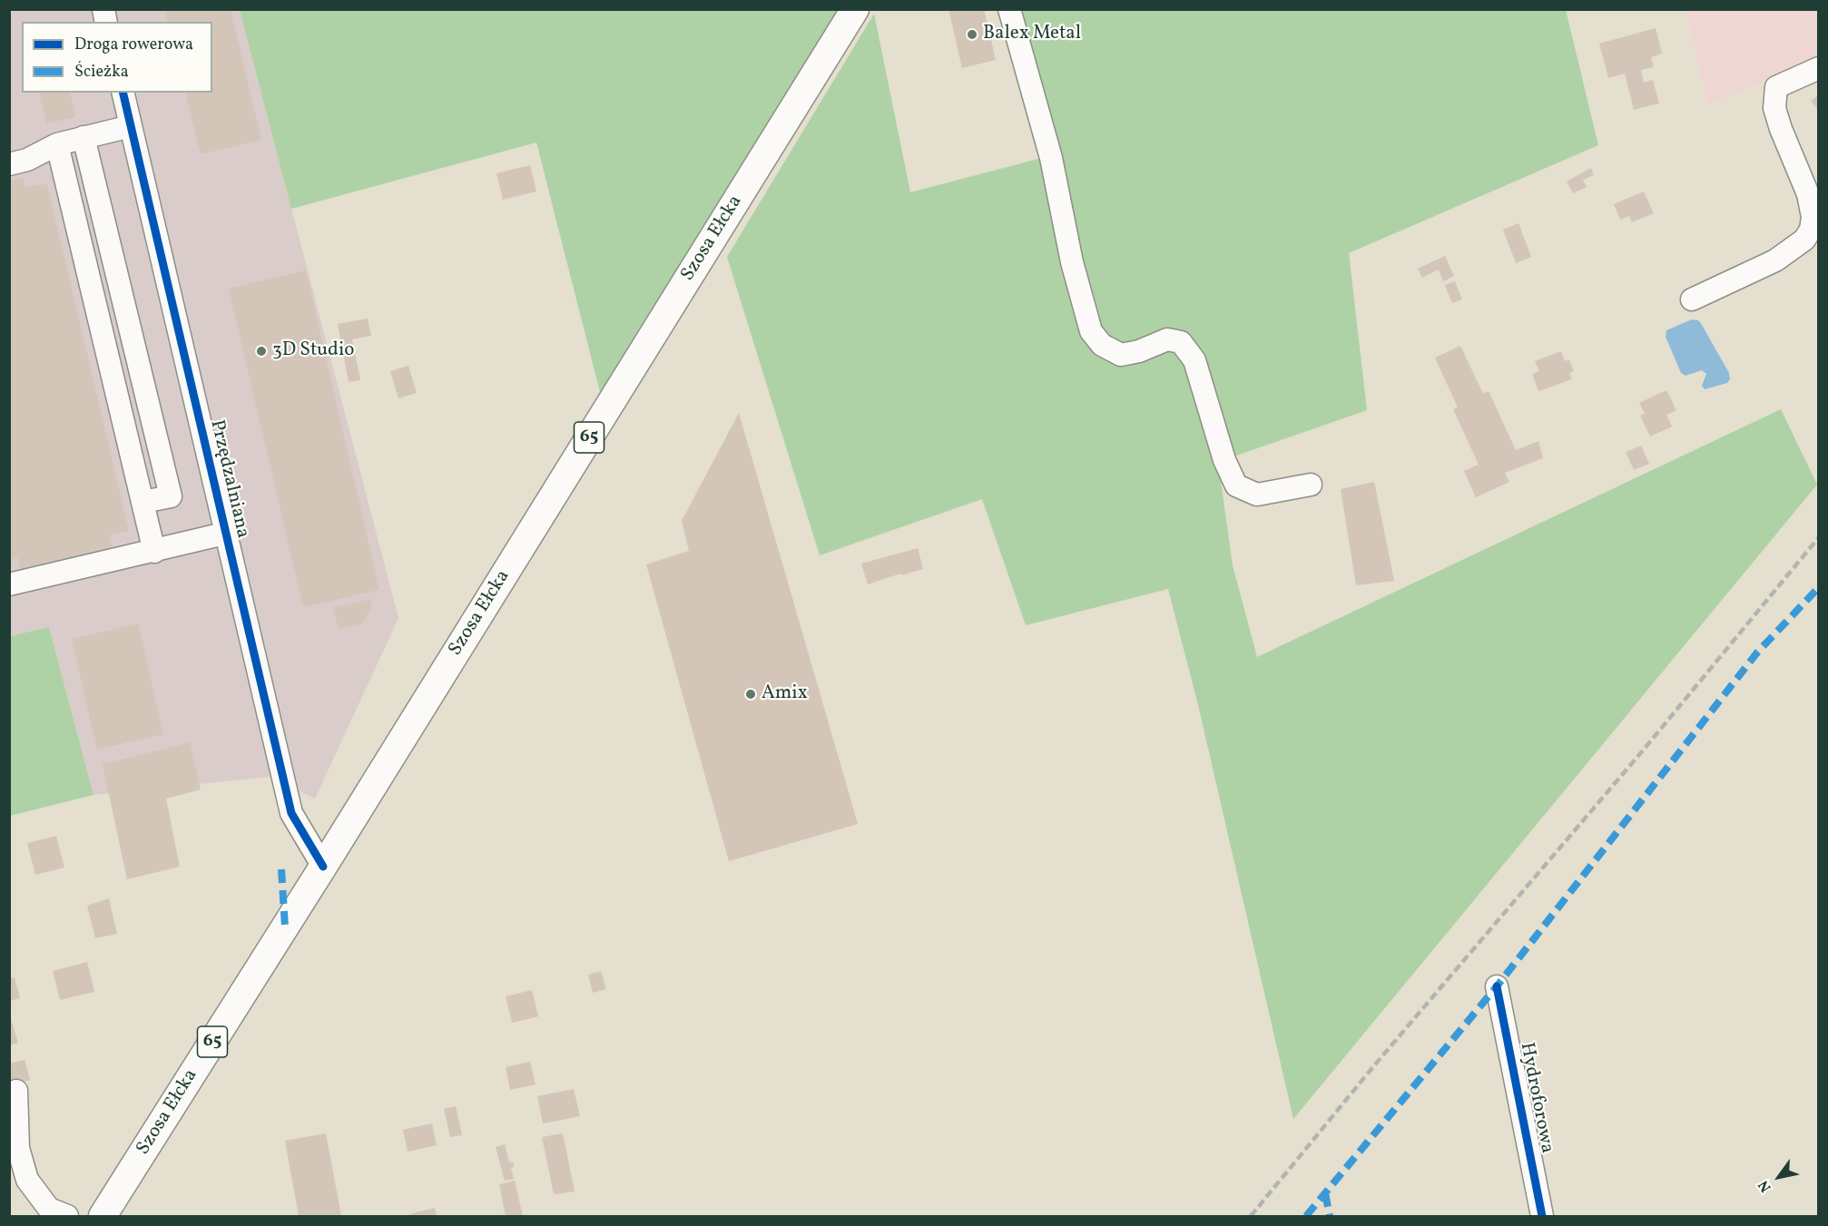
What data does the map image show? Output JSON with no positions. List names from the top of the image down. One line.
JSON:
{"streets":{"main road":["Szosa Ełcka","65"],"street":["Przędzalniana","Hydroforowa"]},"crossings":[["Szosa Ełcka","Przędzalniana"]],"places":["Balex Metal","3D Studio","Amix"],"legend":["Droga rowerowa","Ścieżka"],"north":"bottom left"}
